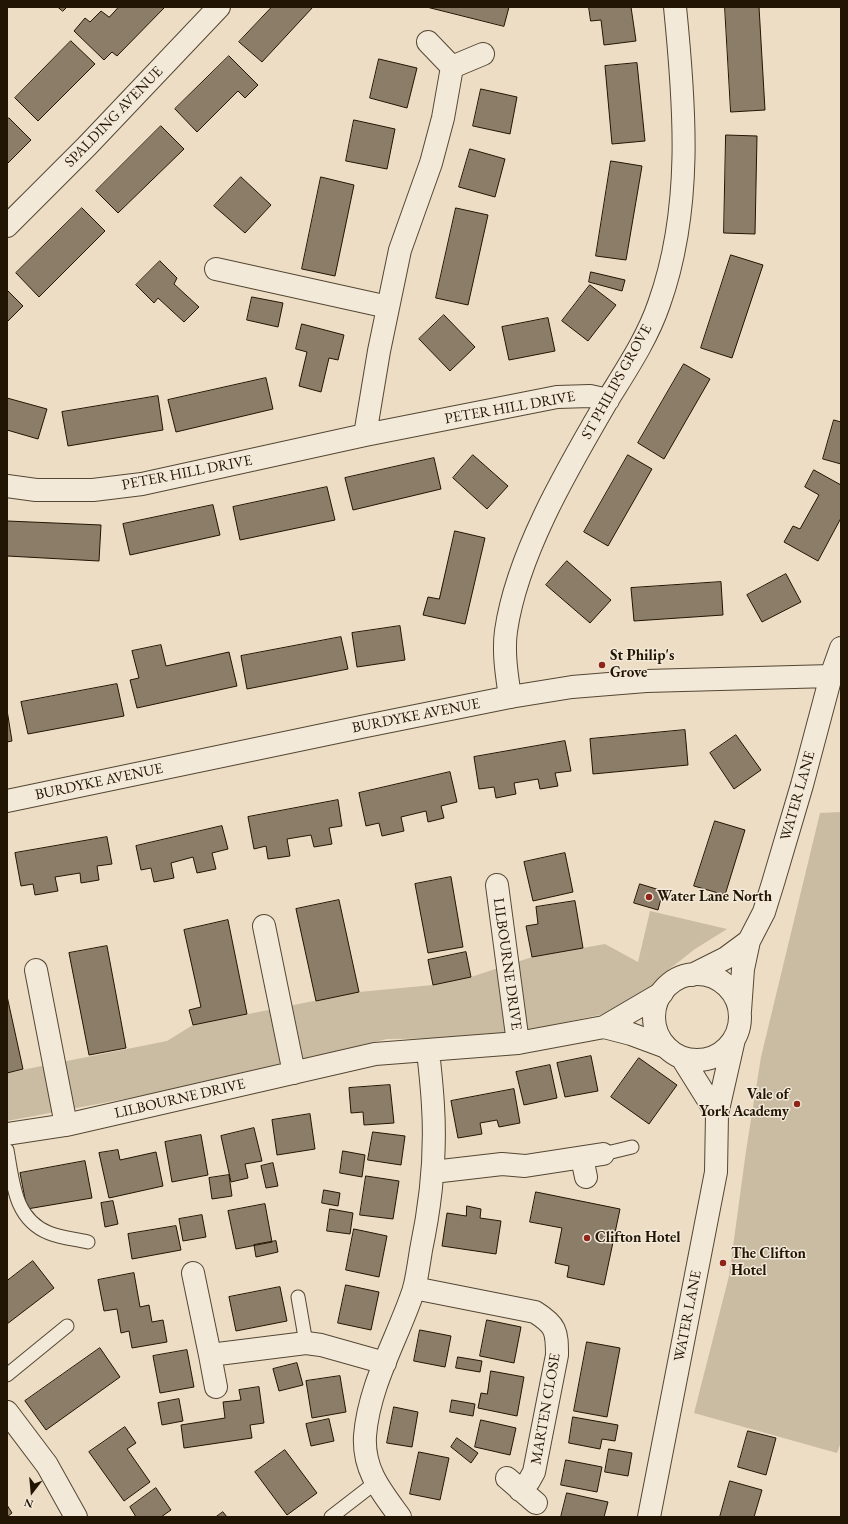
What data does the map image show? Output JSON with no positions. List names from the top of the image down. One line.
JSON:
{"streets":{"street":["SPALDING AVENUE","ST PHILIPS GROVE","PETER HILL DRIVE","BURDYKE AVENUE","WATER LANE","LILBOURNE DRIVE","MARTEN CLOSE"]},"crossings":[["ST PHILIPS GROVE","PETER HILL DRIVE"],["ST PHILIPS GROVE","BURDYKE AVENUE"],["BURDYKE AVENUE","WATER LANE"],["WATER LANE","LILBOURNE DRIVE"]],"places":["St Philip's Grove","Water Lane North","Vale of York Academy","Clifton Hotel","The Clifton Hotel"],"north":"bottom"}
